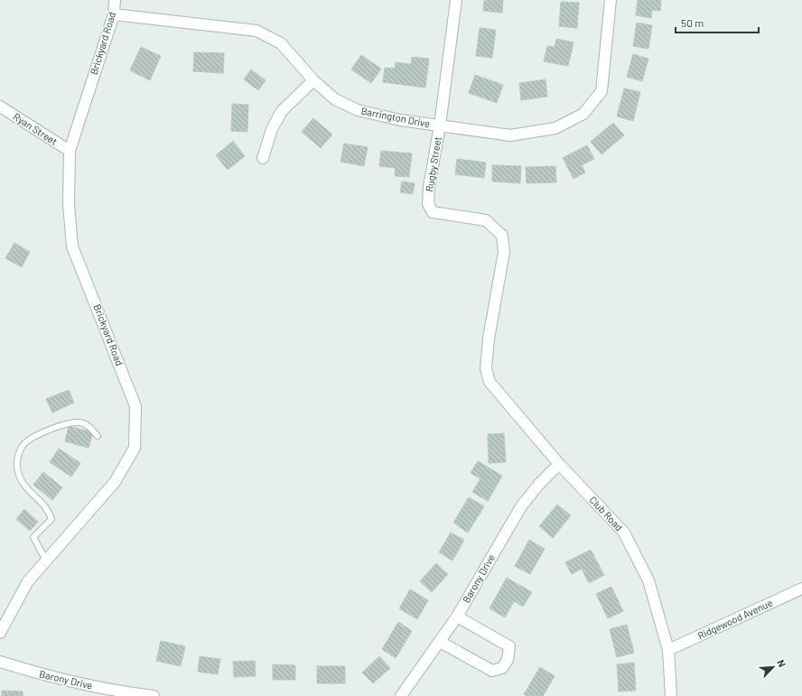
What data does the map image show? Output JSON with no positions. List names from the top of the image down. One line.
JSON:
{"streets":{"street":["Brickyard Road","Barrington Drive","Ryan Street","Rugby Street","Club Road","Barony Drive","Ridgewood Avenue"]},"crossings":[["Brickyard Road","Barrington Drive"],["Brickyard Road","Ryan Street"],["Barrington Drive","Rugby Street"],["Rugby Street","Club Road"],["Club Road","Barony Drive"],["Club Road","Ridgewood Avenue"]],"scale_bar":"50 m","north":"top right"}
